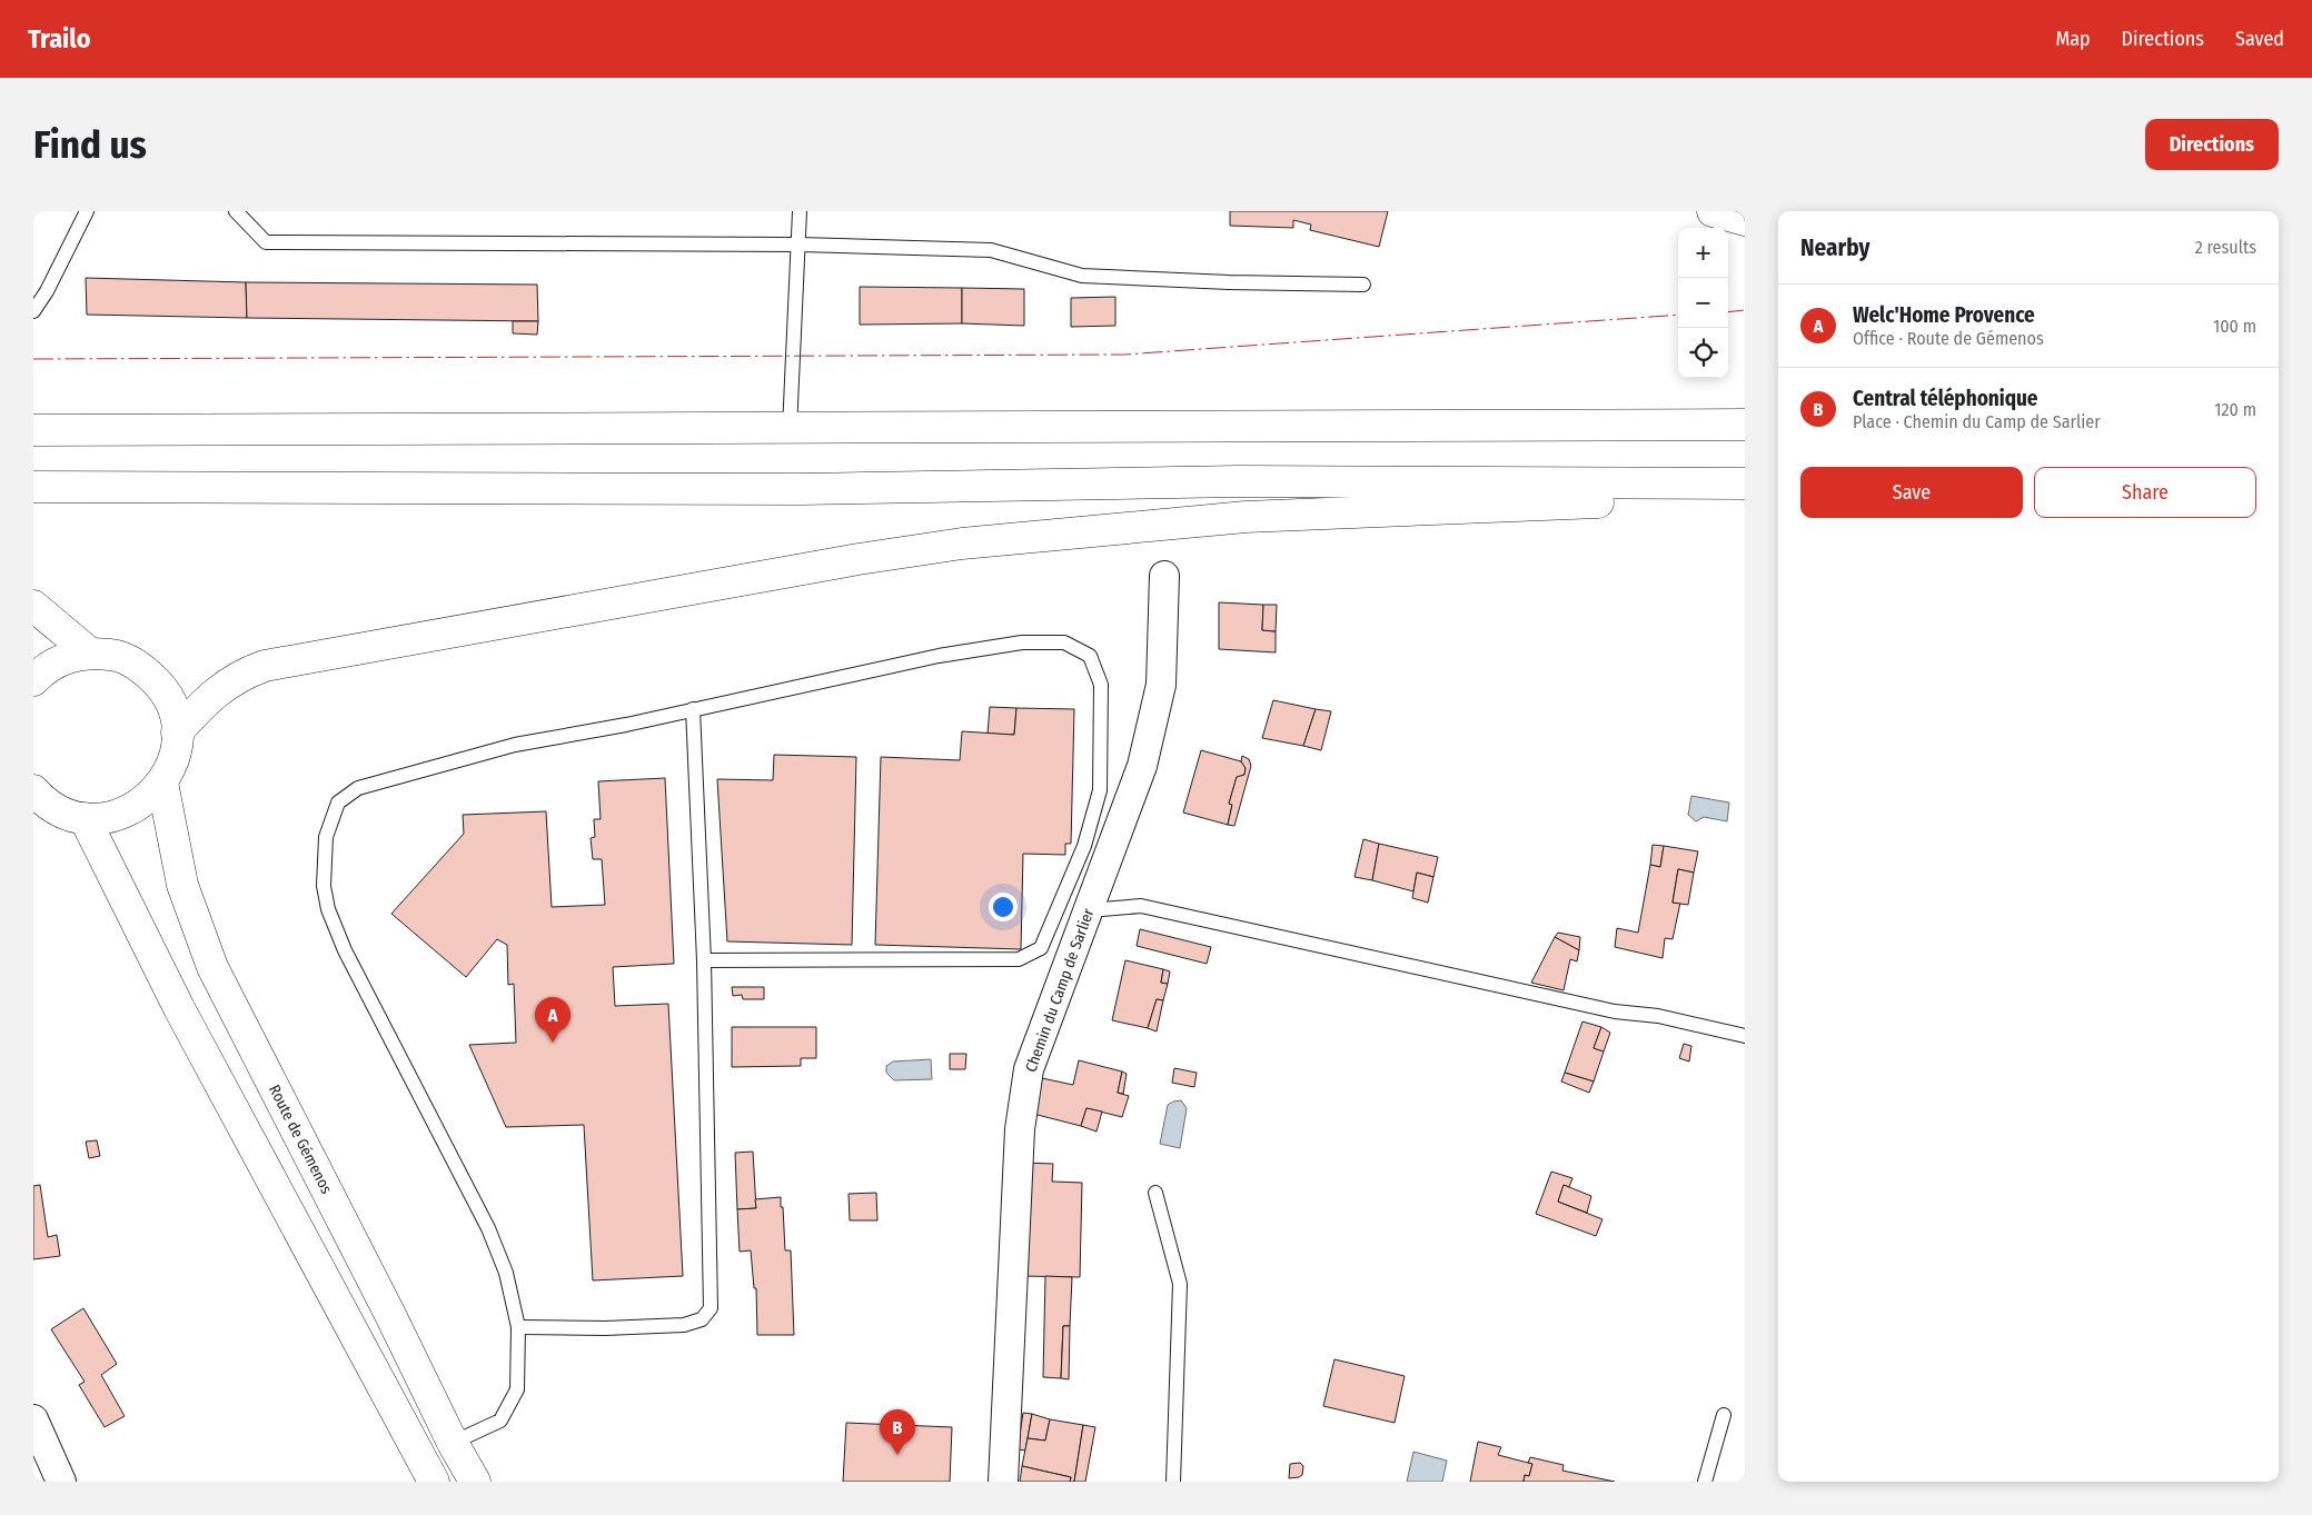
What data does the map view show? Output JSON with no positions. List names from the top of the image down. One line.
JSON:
{"streets":{"main road":["Route de Gémenos"],"street":["Chemin du Camp de Sarlier"]},"page":{"header":"Trailo","nav":["Map","Directions","Saved"],"buttons":["Directions",["Save","Share"]],"title":"Find us","heading":["Nearby","2 results"],"map_buttons":["+","−"],"list":[{"mark":"A","name":"Welc'Home Provence","note":"Office · Route de Gémenos","value":"100 m"},{"mark":"B","name":"Central téléphonique","note":"Place · Chemin du Camp de Sarlier","value":"120 m"}],"pins":["A","B"]}}
